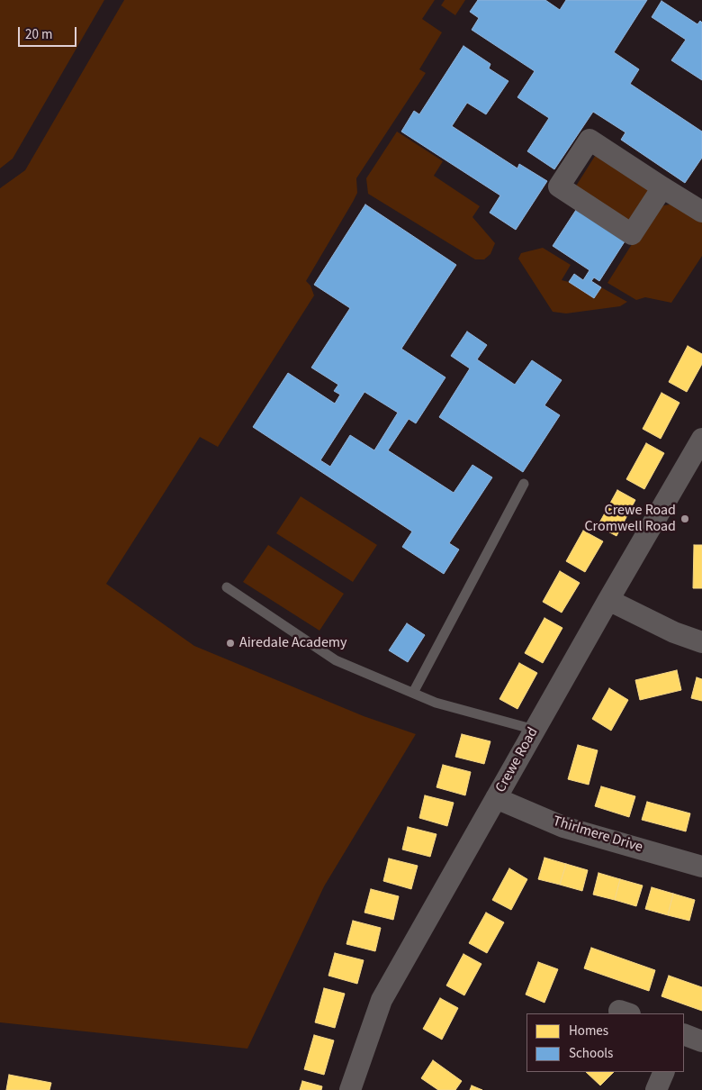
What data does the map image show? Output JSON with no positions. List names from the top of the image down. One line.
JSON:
{"streets":{"street":["Crewe Road","Thirlmere Drive"]},"crossings":[["Crewe Road","Thirlmere Drive"]],"places":["Crewe Road Cromwell Road","Airedale Academy"],"legend":["Homes","Schools"],"scale_bar":"20 m"}
